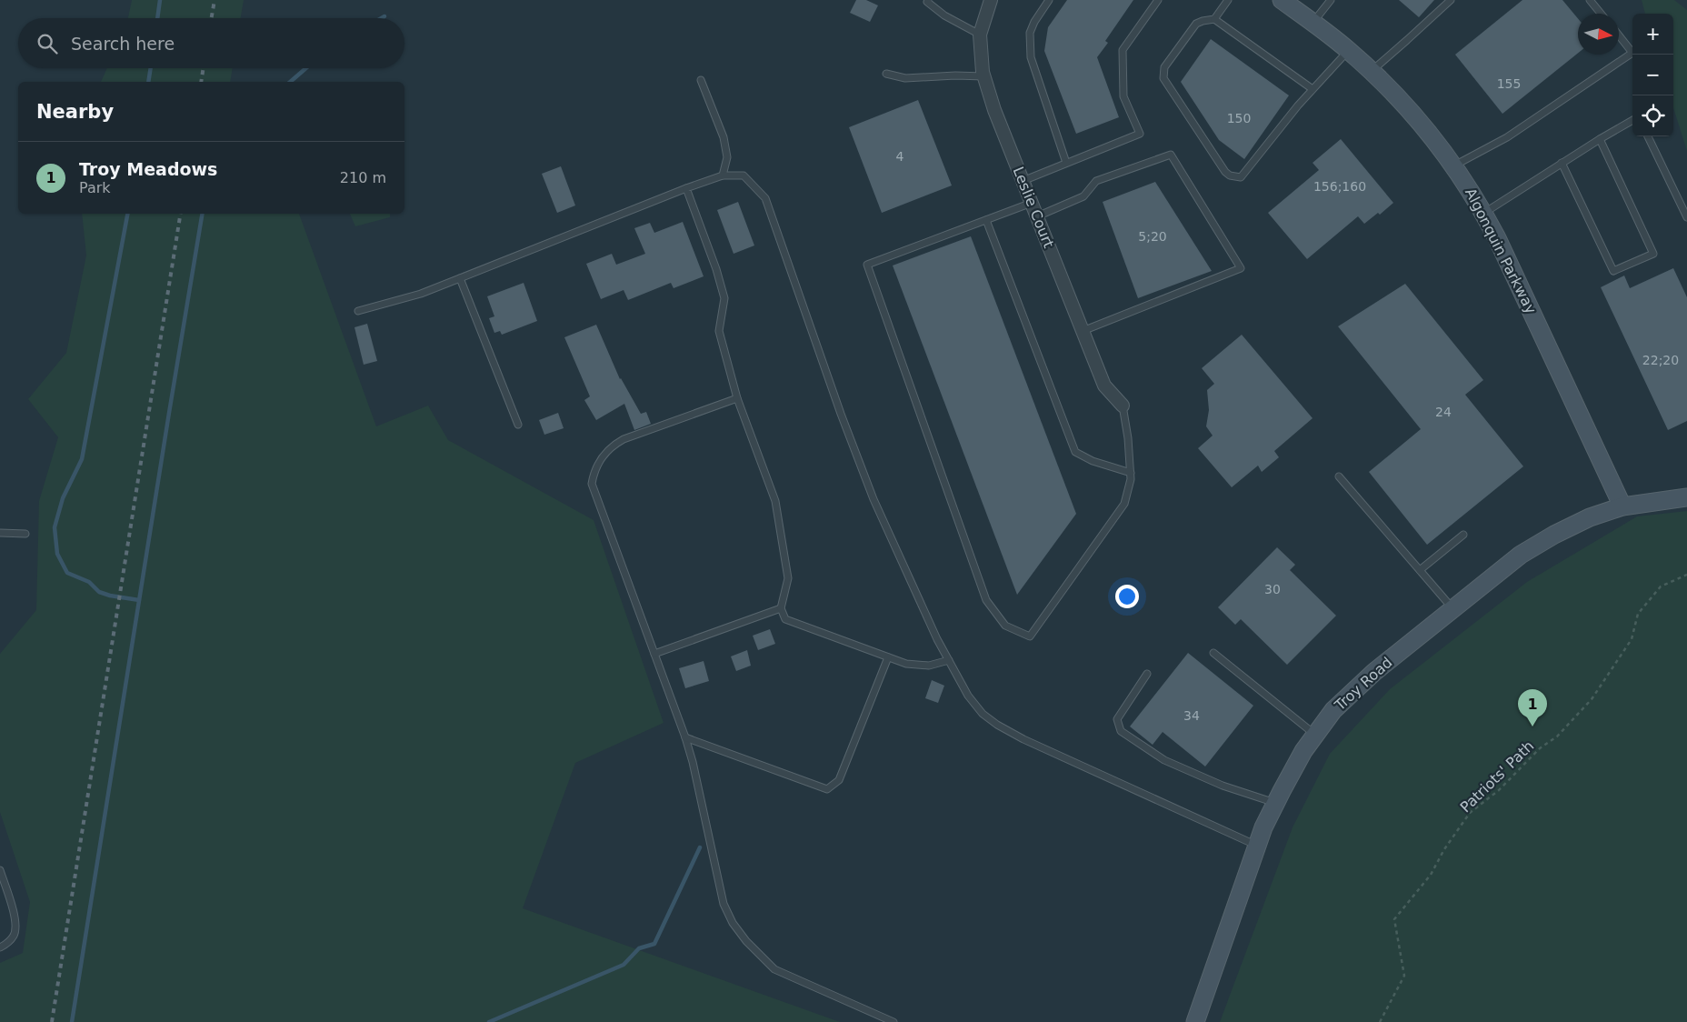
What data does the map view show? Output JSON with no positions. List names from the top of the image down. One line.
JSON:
{"streets":{"street":["Leslie Court","Algonquin Parkway","Troy Road"],"path":["Patriots' Path"]},"crossings":[["Algonquin Parkway","Troy Road"]],"house_numbers":["155","150","4","156;160","5;20","22;20","24","30","34"],"north":"right","page":{"map_buttons":["+","−"],"search":"Search here","heading":"Nearby","list":[{"mark":"1","name":"Troy Meadows","note":"Park","value":"210 m"}],"pins":"1"}}
